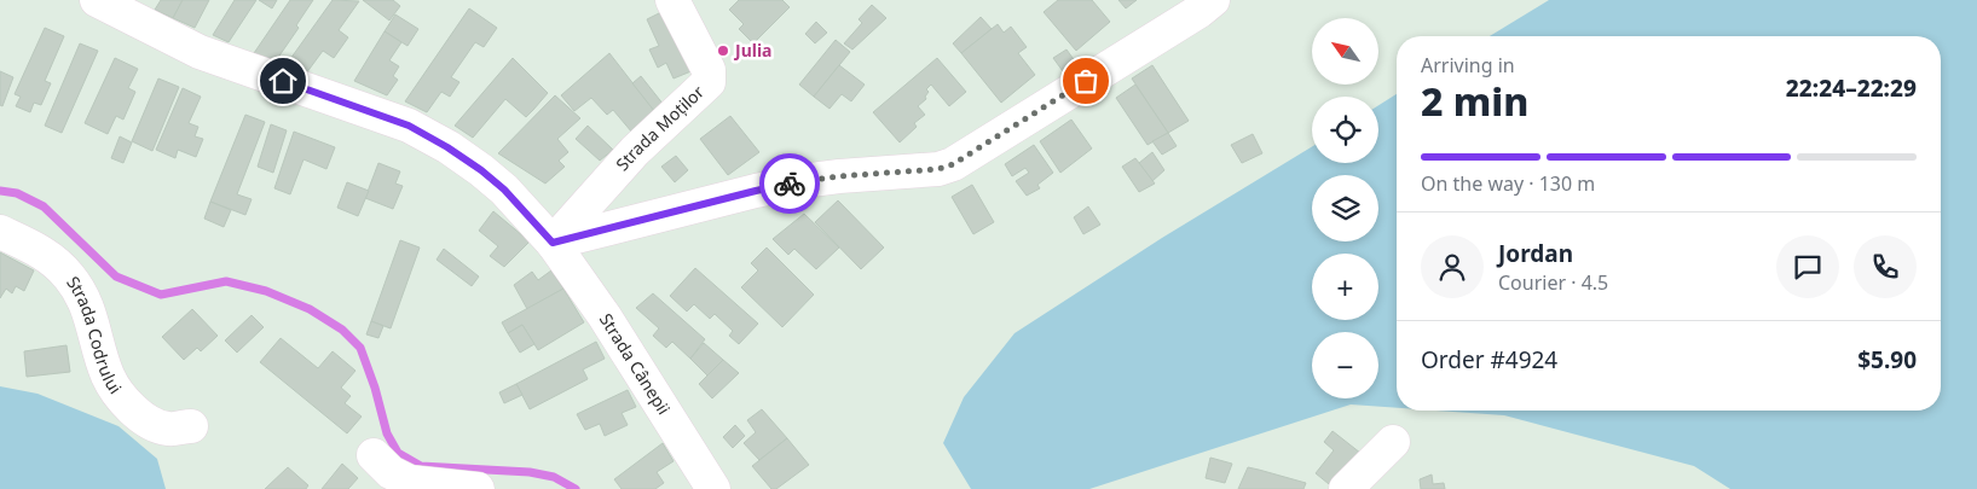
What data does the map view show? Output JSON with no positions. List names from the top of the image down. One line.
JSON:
{"streets":{"street":["Strada Moților","Strada Codrului","Strada Cânepii"]},"crossings":[["Strada Moților","Strada Cânepii"]],"places":["Julia"],"north":"top left","page":{"map_buttons":["+","−"],"heading":["2 min","Arriving in","22:24–22:29"],"panel":["Jordan","Courier · 4.5","Order #4924","$5.90"],"bar":"On the way · 130 m"}}
